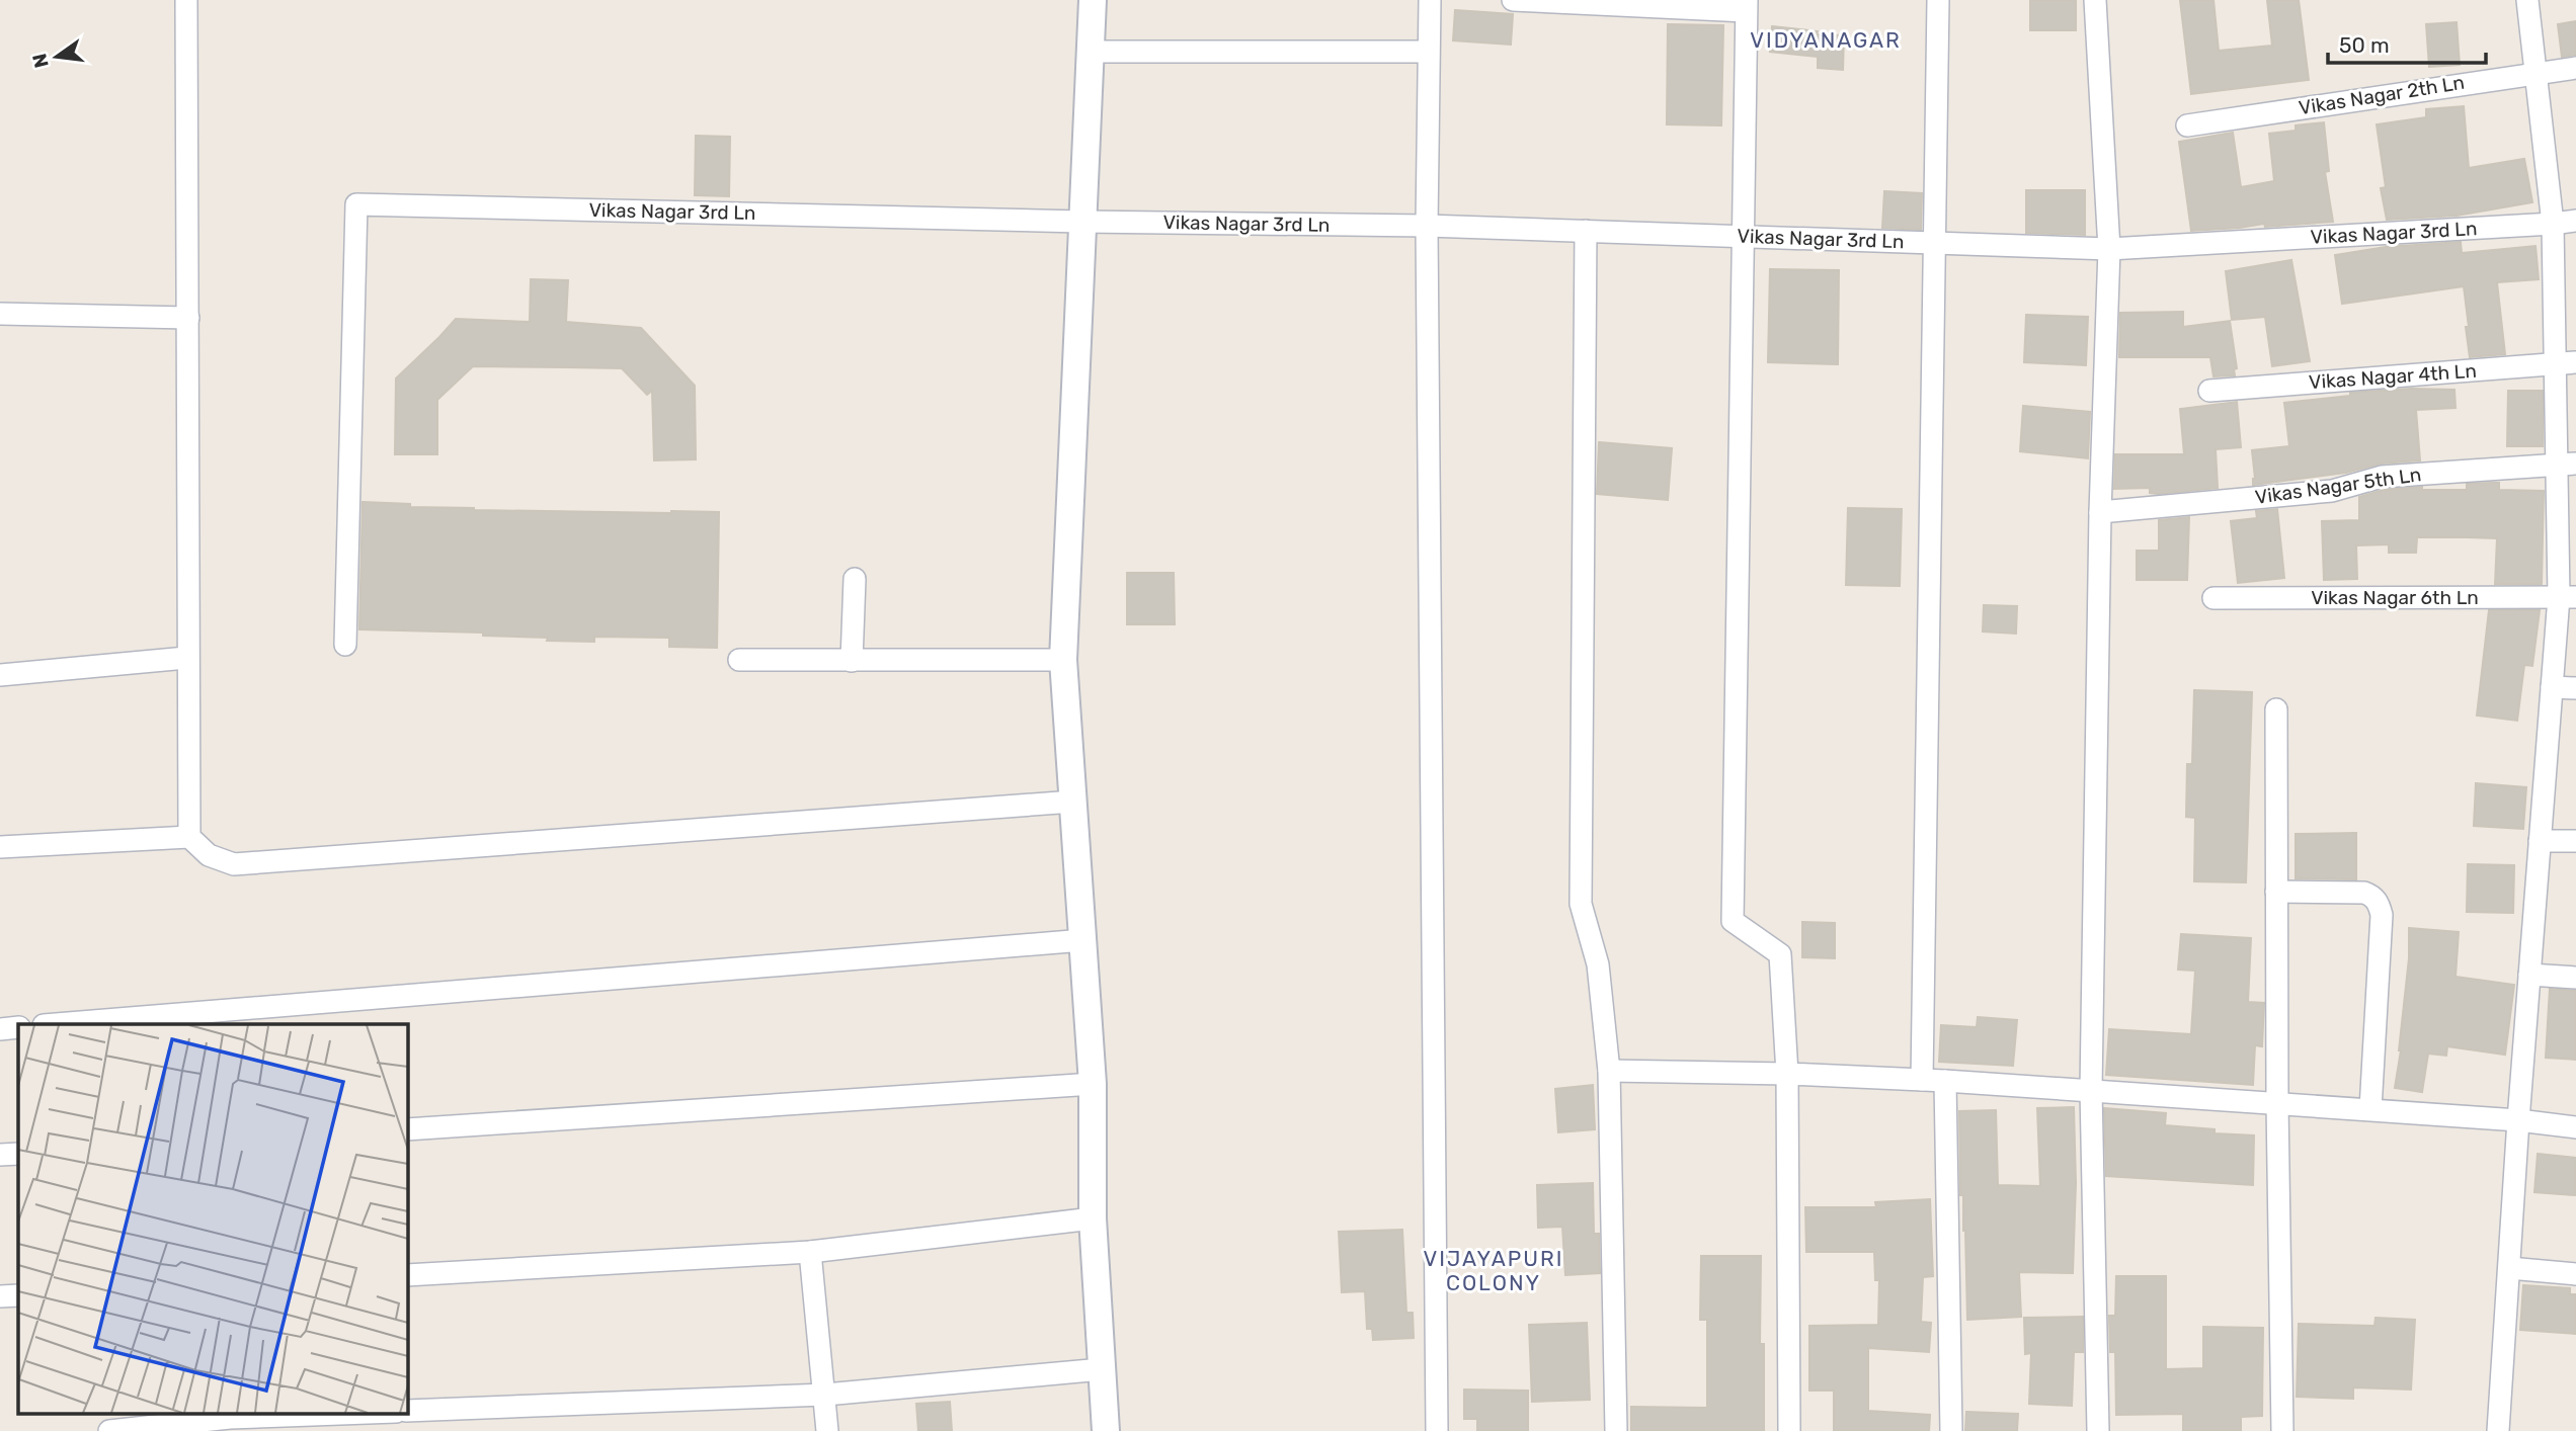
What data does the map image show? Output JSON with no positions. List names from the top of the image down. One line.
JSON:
{"streets":{"street":["Vikas Nagar 2th Ln","Vikas Nagar 3rd Ln","Vikas Nagar 4th Ln","Vikas Nagar 5th Ln","Vikas Nagar 6th Ln"]},"districts":["VIDYANAGAR","VIJAYAPURI COLONY"],"scale_bar":"50 m","north":"left"}
